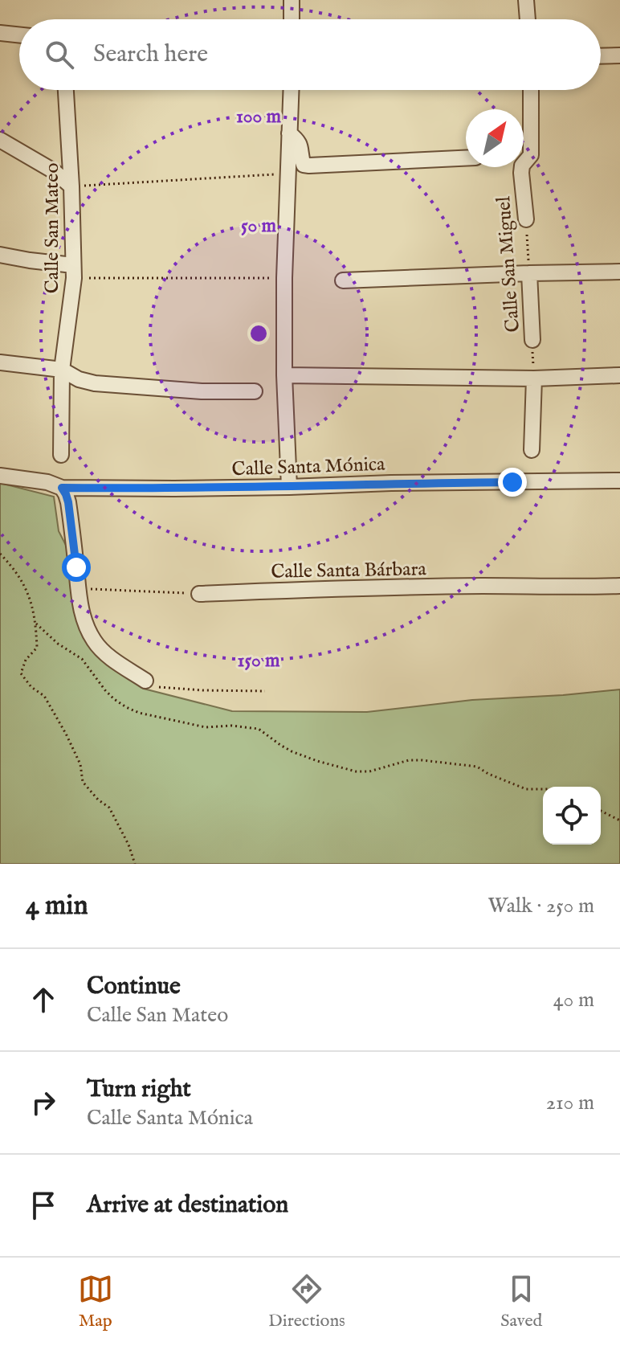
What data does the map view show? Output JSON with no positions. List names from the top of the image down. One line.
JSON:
{"streets":{"street":["Calle San Mateo","Calle San Miguel","Calle Santa Mónica","Calle Santa Bárbara"]},"north":"top right","page":{"search":"Search here","heading":["4 min","Walk · 250 m"],"list":[["Continue","Calle San Mateo","40 m"],["Turn right","Calle Santa Mónica","210 m"],"Arrive at destination"],"nav":["Map","Directions","Saved"]},"rings":["100 m","50 m","150 m"]}
